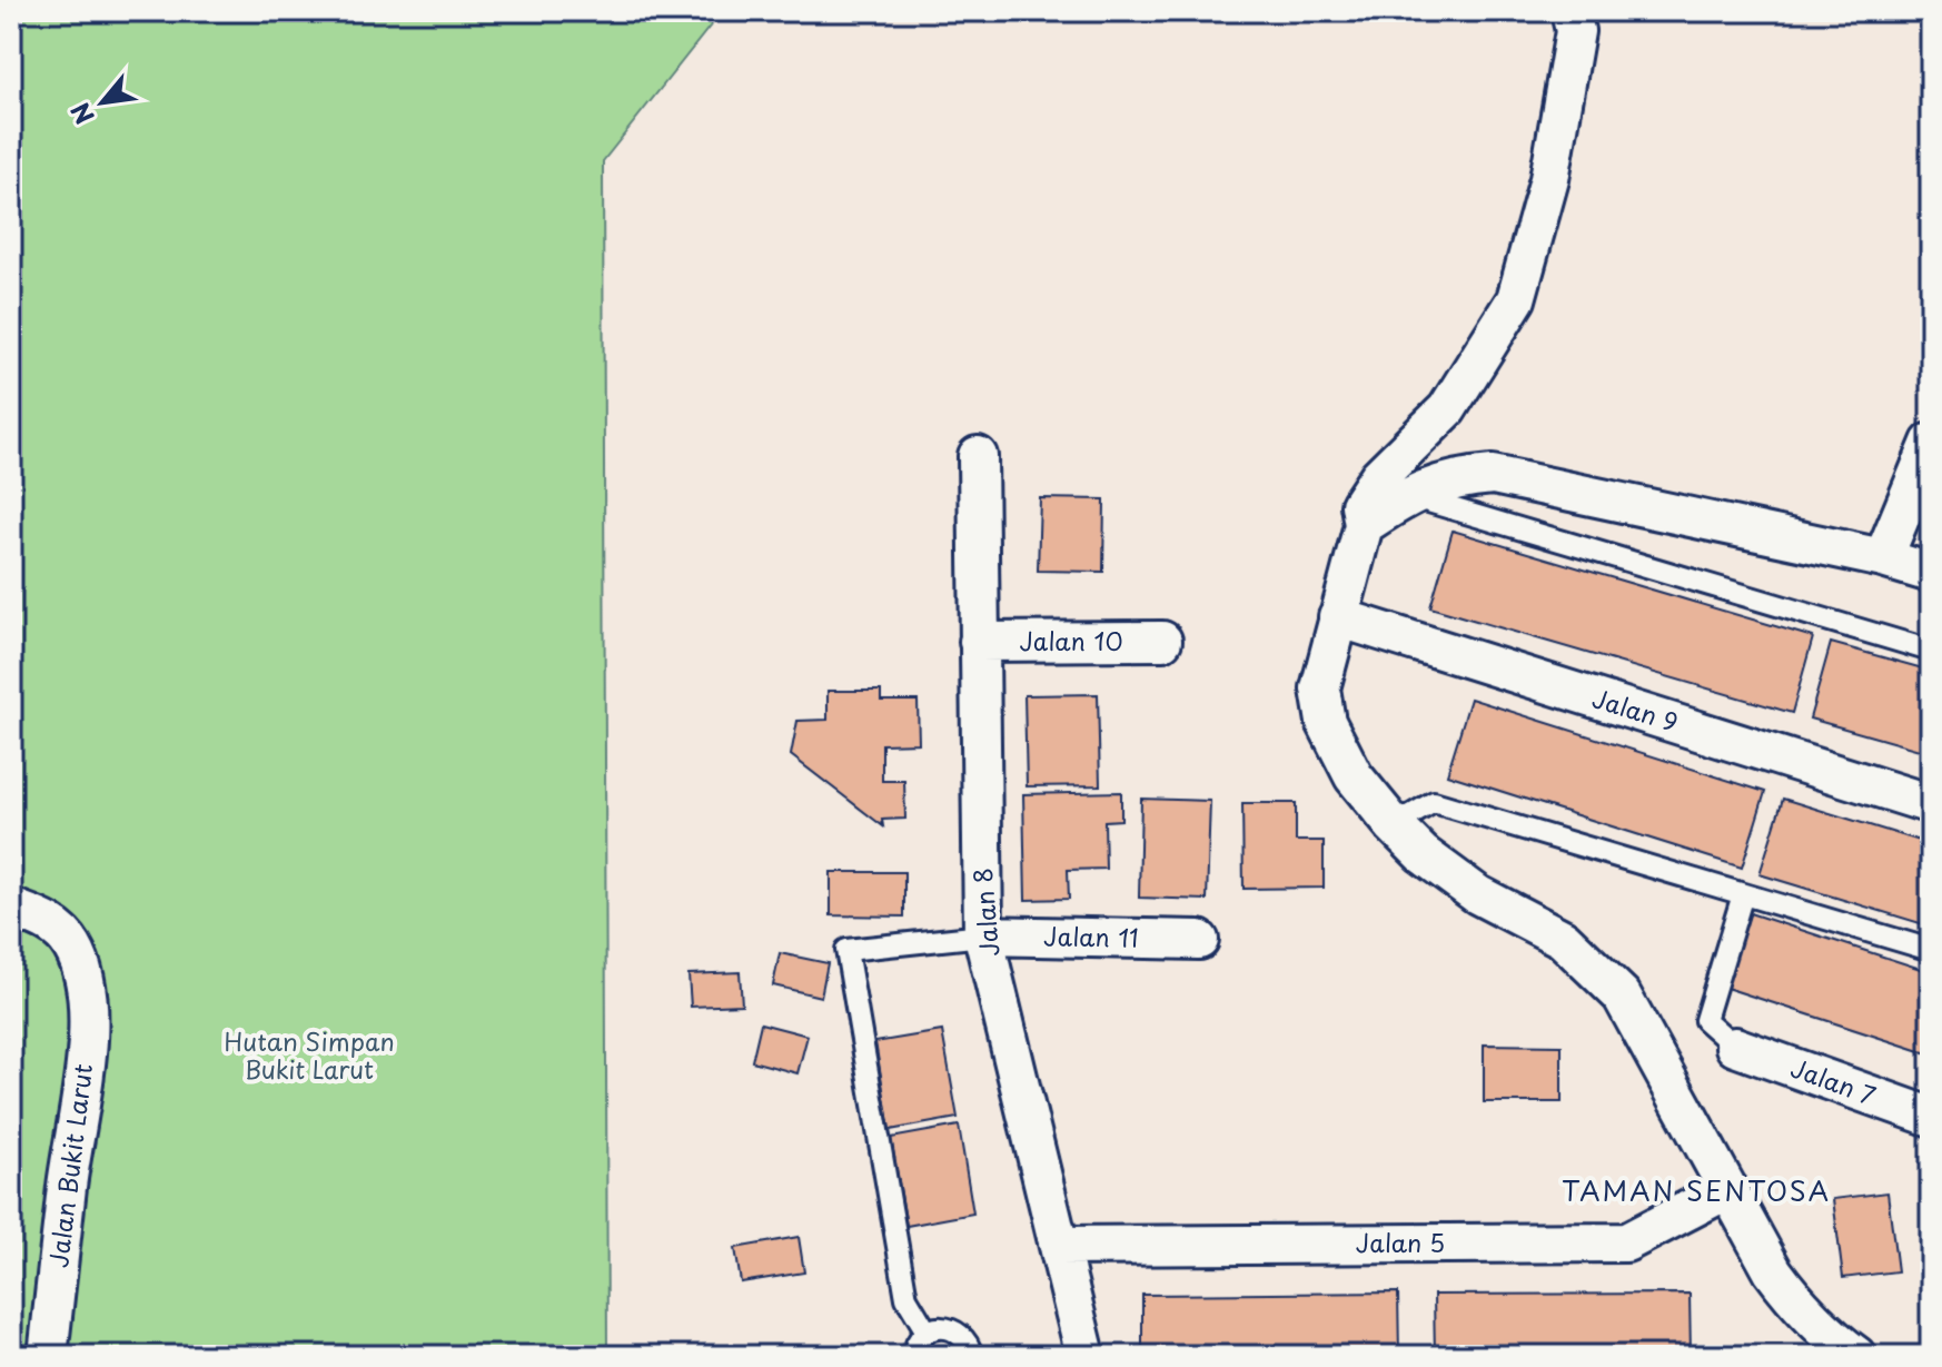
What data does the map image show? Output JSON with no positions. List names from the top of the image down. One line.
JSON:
{"streets":{"street":["Jalan 10","Jalan 9","Jalan 8","Jalan 11","Jalan 7","Jalan Bukit Larut","Jalan 5"]},"crossings":[["Jalan 10","Jalan 8"],["Jalan 8","Jalan 11"],["Jalan 8","Jalan 5"]],"districts":["TAMAN SENTOSA"],"parks":["Hutan Simpan Bukit Larut"],"north":"bottom left"}
